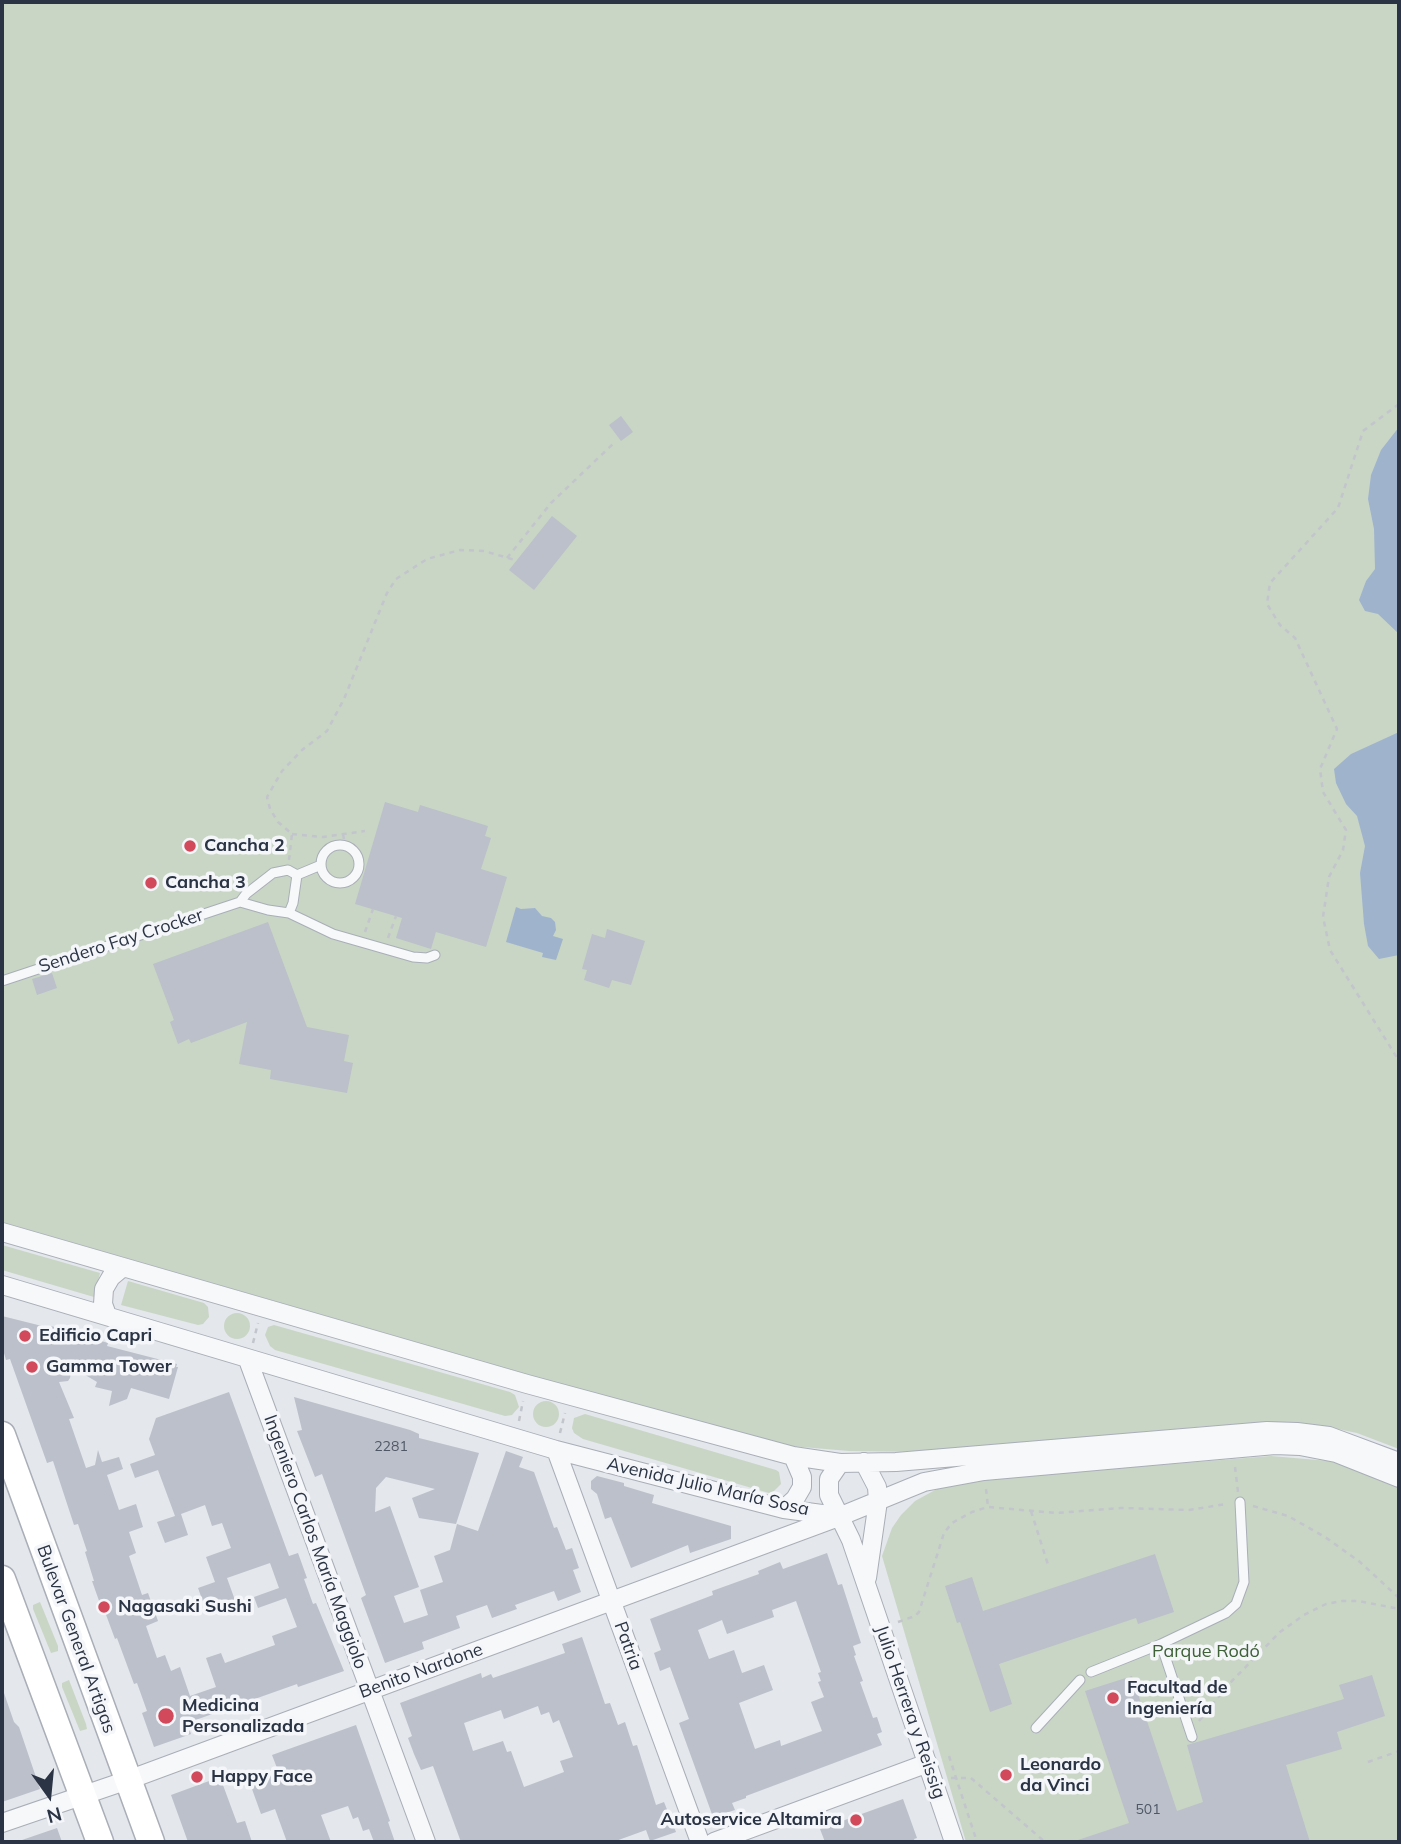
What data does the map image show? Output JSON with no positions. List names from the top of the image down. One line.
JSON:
{"streets":{"main road":["Bulevar General Artigas"],"street":["Avenida Julio María Sosa","Ingeniero Carlos María Maggiolo","Patria","Benito Nardone","Julio Herrera y Reissig"],"lane":["Sendero Fay Crocker"]},"crossings":[["Avenida Julio María Sosa","Ingeniero Carlos María Maggiolo"],["Avenida Julio María Sosa","Patria"],["Avenida Julio María Sosa","Benito Nardone"],["Avenida Julio María Sosa","Julio Herrera y Reissig"],["Ingeniero Carlos María Maggiolo","Benito Nardone"],["Bulevar General Artigas","Benito Nardone"],["Patria","Benito Nardone"],["Benito Nardone","Julio Herrera y Reissig"]],"parks":["Parque Rodó"],"places":["Cancha 2","Cancha 3","Edificio Capri","Gamma Tower","Nagasaki Sushi","Facultad de Ingeniería","Medicina Personalizada","Leonardo da Vinci","Happy Face","Autoservice Altamira"],"house_numbers":["2281","501"],"north":"bottom"}
